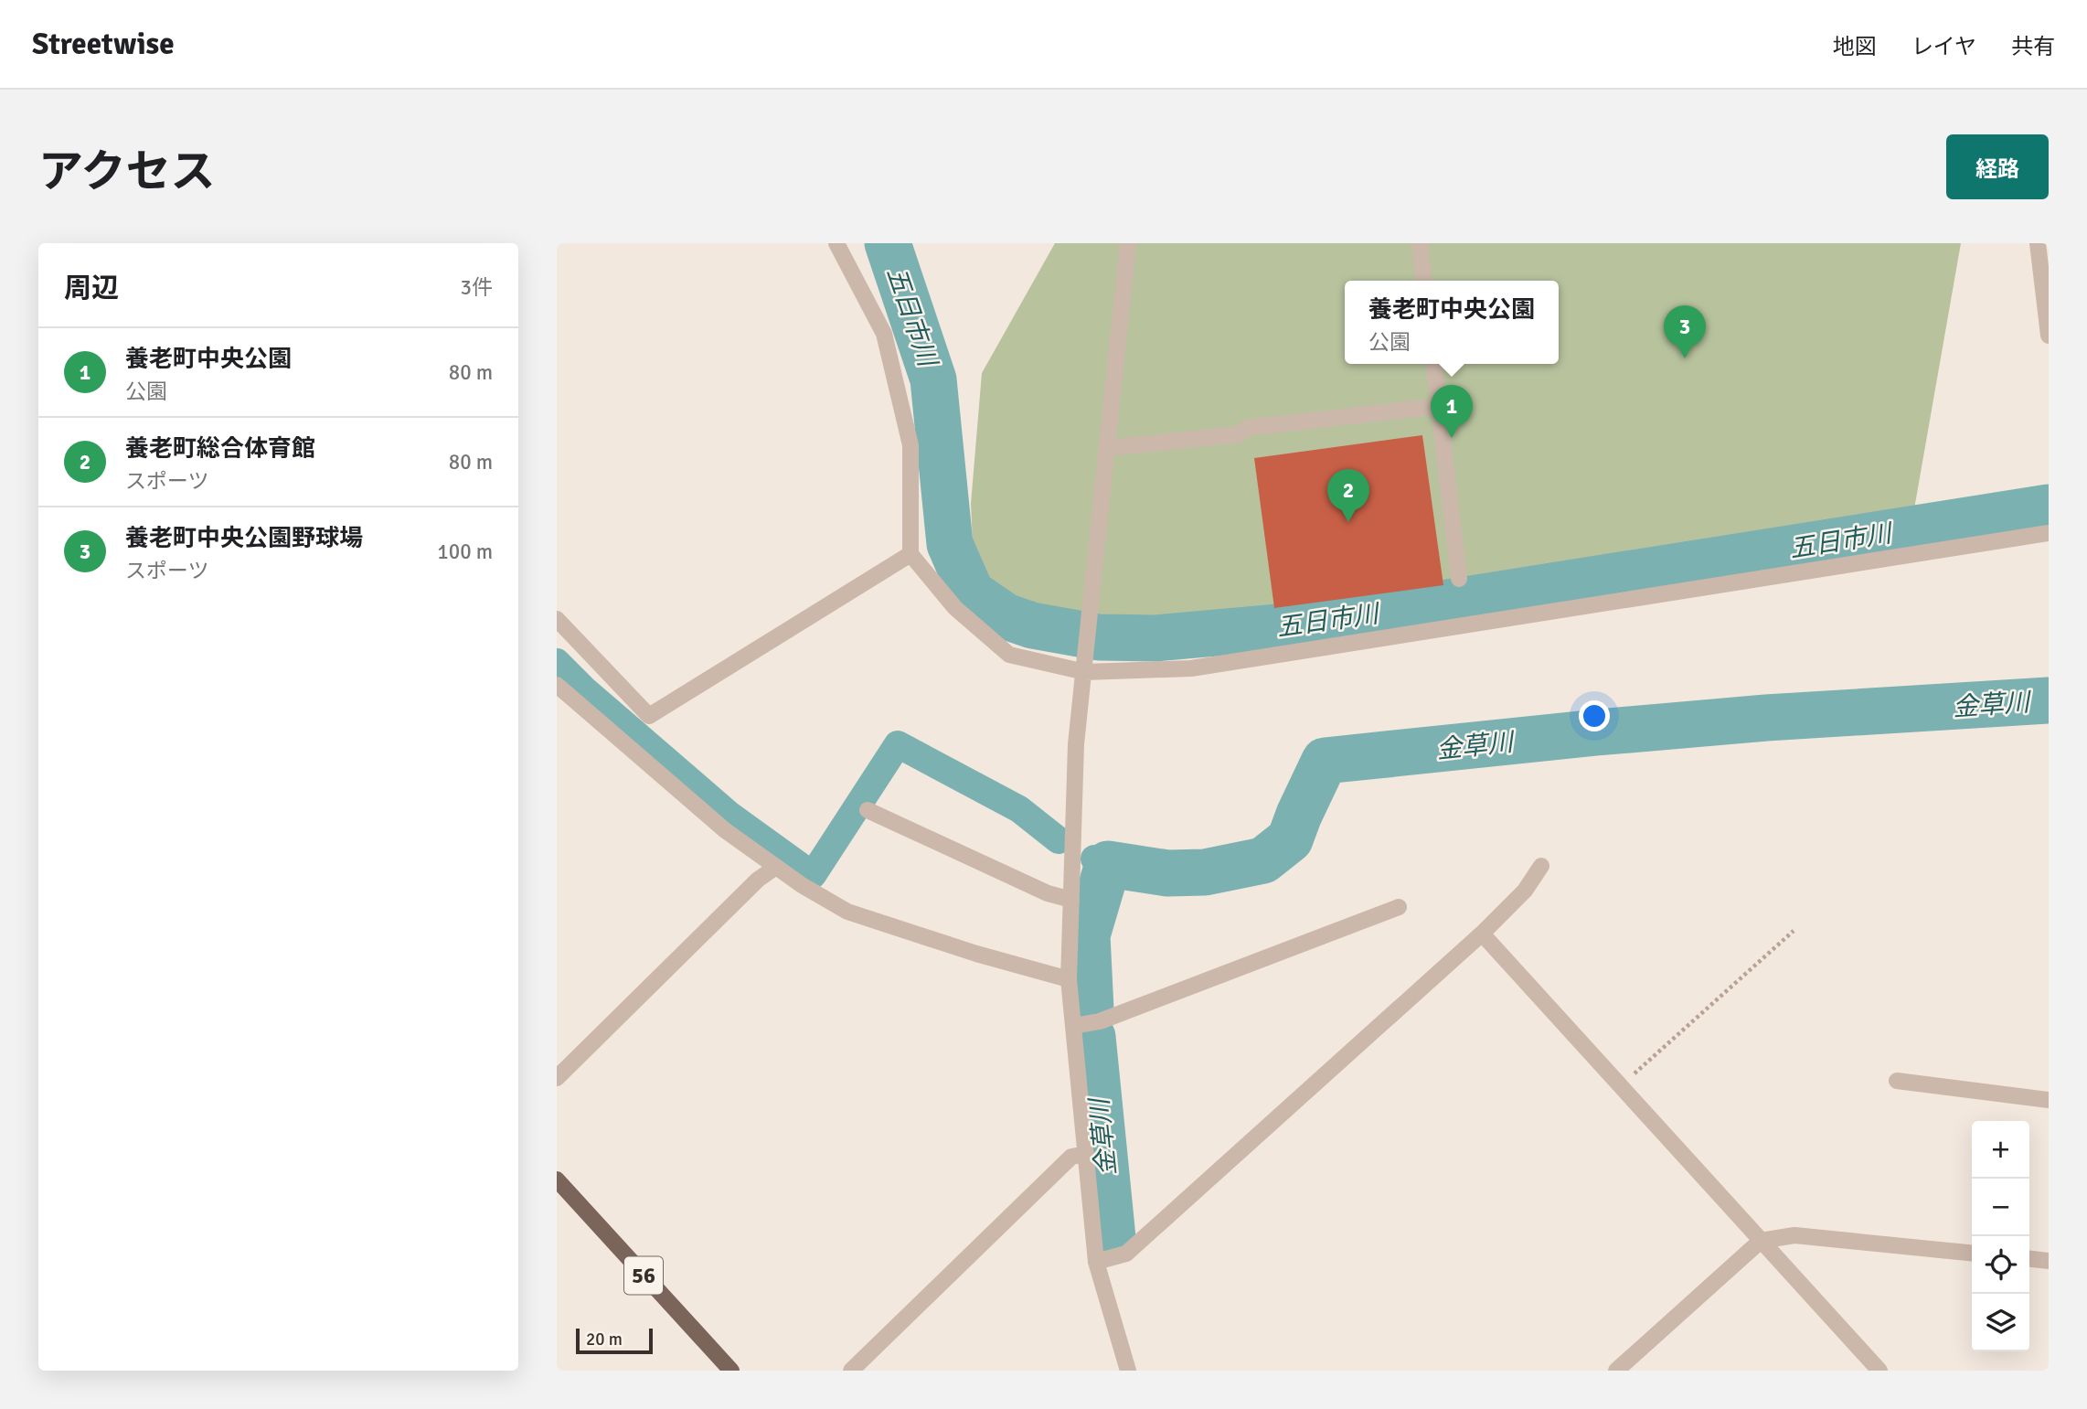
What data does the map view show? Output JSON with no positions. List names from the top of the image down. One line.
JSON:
{"streets":{"main road":["56"]},"water":["五日市川","金草川"],"scale_bar":"20 m","page":{"header":"Streetwise","nav":["地図","レイヤ","共有"],"title":"アクセス","buttons":"経路","heading":["周辺","3件"],"popup":["養老町中央公園","公園"],"pins":["3","1","2"],"list":[{"mark":"1","name":"養老町中央公園","note":"公園","value":"80 m"},{"mark":"2","name":"養老町総合体育館","note":"スポーツ","value":"80 m"},{"mark":"3","name":"養老町中央公園野球場","note":"スポーツ","value":"100 m"}],"map_buttons":["+","−"],"scale":"20 m"}}
